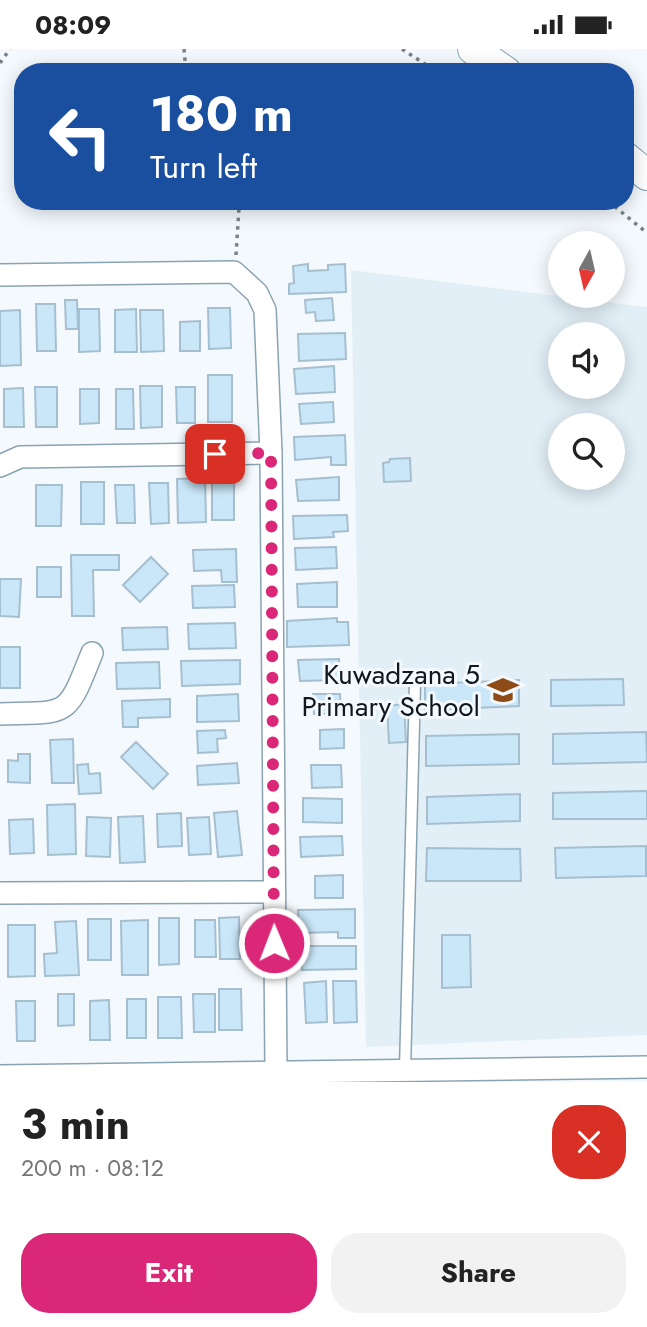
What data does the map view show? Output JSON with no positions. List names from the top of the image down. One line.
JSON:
{"places":{"school or university":["Kuwadzana 5 Primary School"]},"north":"bottom","page":{"status":"08:09","turn":["180 m","Turn left"],"heading":["3 min","200 m · 08:12"],"buttons":["Exit","Share"]}}
